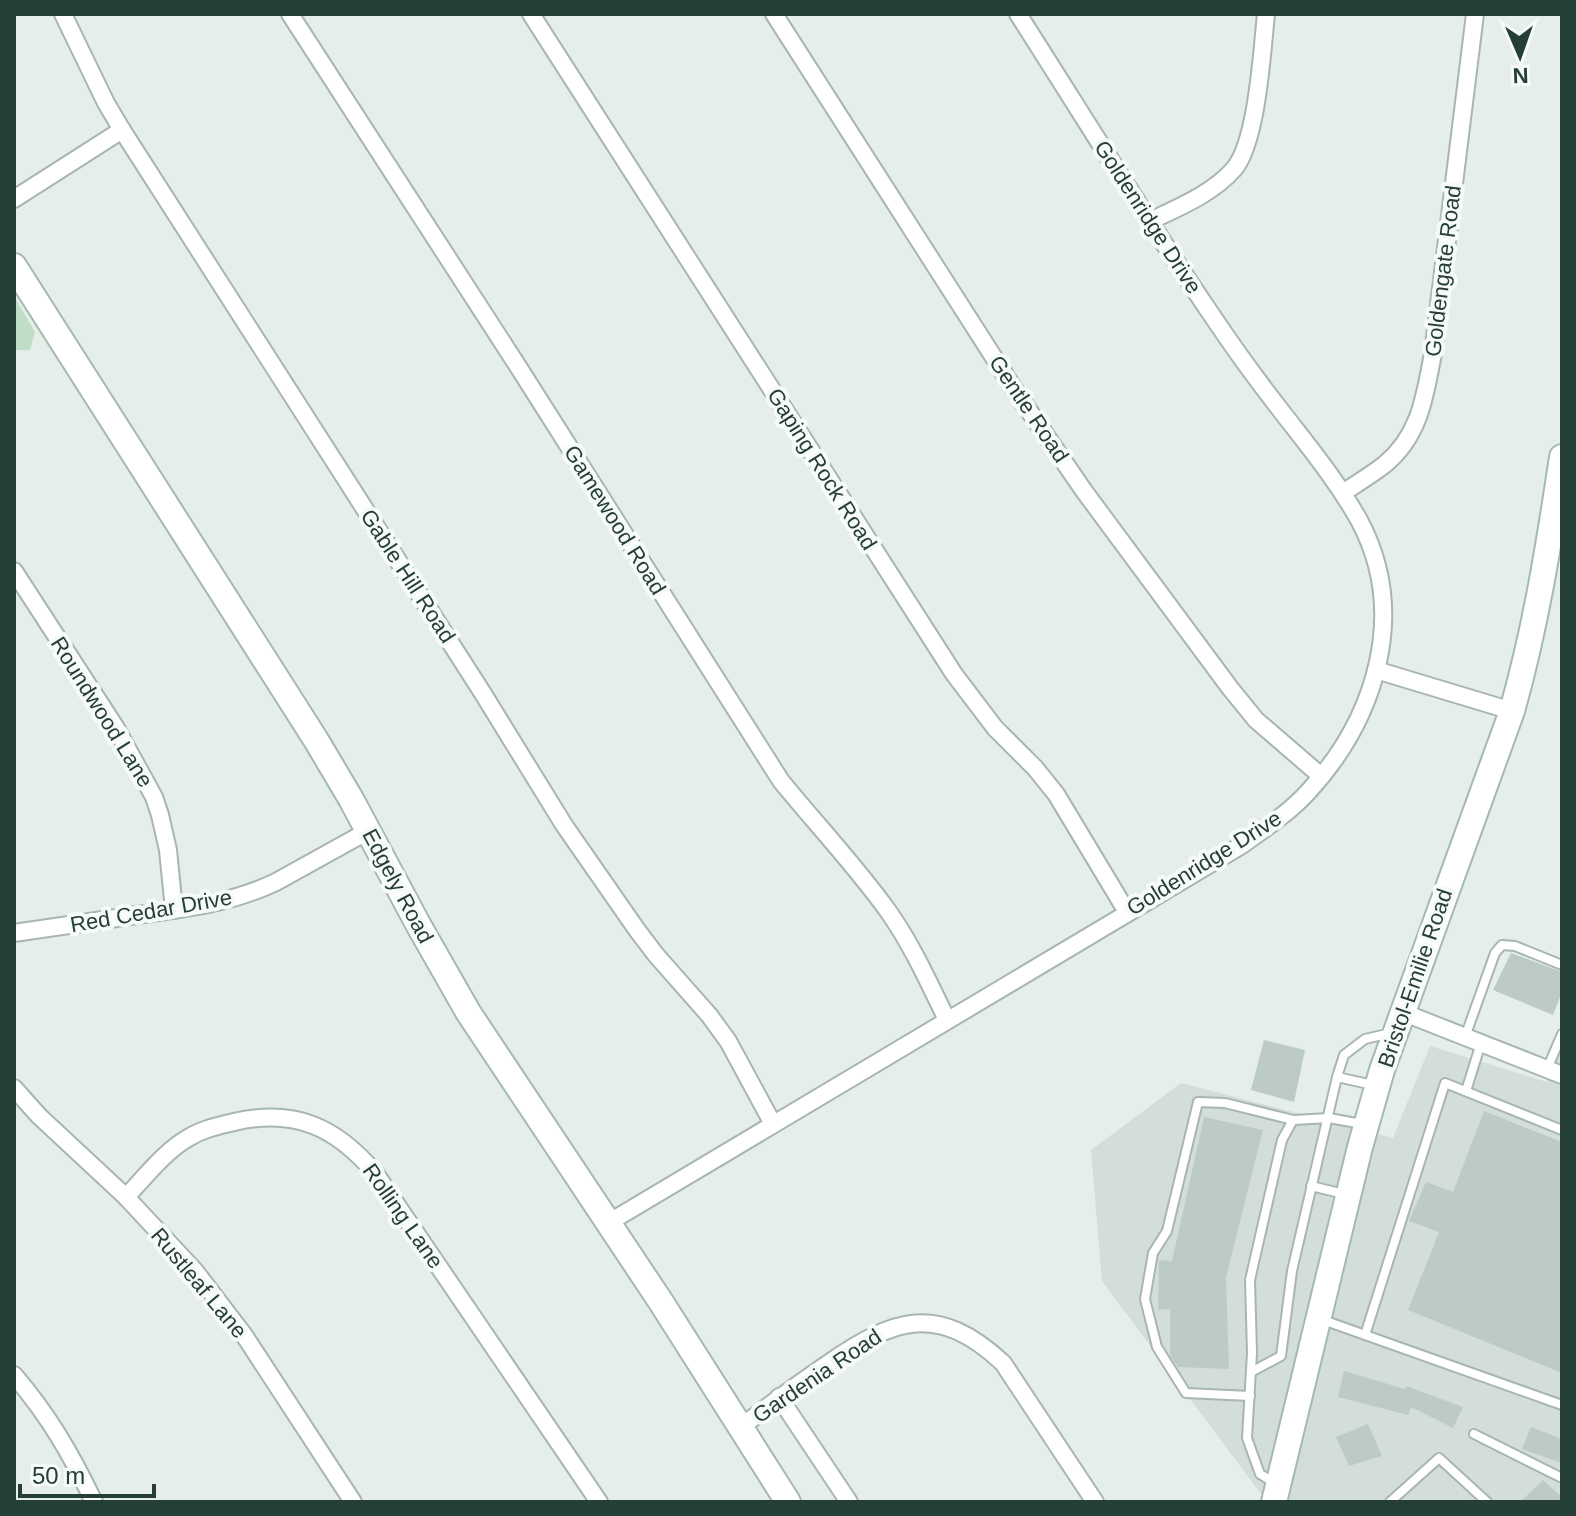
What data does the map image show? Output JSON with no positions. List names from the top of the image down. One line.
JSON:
{"streets":{"main road":["Edgely Road","Bristol-Emilie Road"],"street":["Goldenridge Drive","Goldengate Road","Gentle Road","Gaping Rock Road","Gamewood Road","Gable Hill Road","Roundwood Lane","Red Cedar Drive","Rolling Lane","Rustleaf Lane","Gardenia Road"]},"crossings":[["Goldenridge Drive","Goldengate Road"],["Goldenridge Drive","Gentle Road"],["Goldenridge Drive","Gaping Rock Road"],["Goldenridge Drive","Gamewood Road"],["Goldenridge Drive","Gable Hill Road"],["Goldenridge Drive","Edgely Road"],["Roundwood Lane","Red Cedar Drive"],["Edgely Road","Red Cedar Drive"],["Edgely Road","Gardenia Road"],["Rolling Lane","Rustleaf Lane"]],"scale_bar":"50 m","north":"bottom"}
